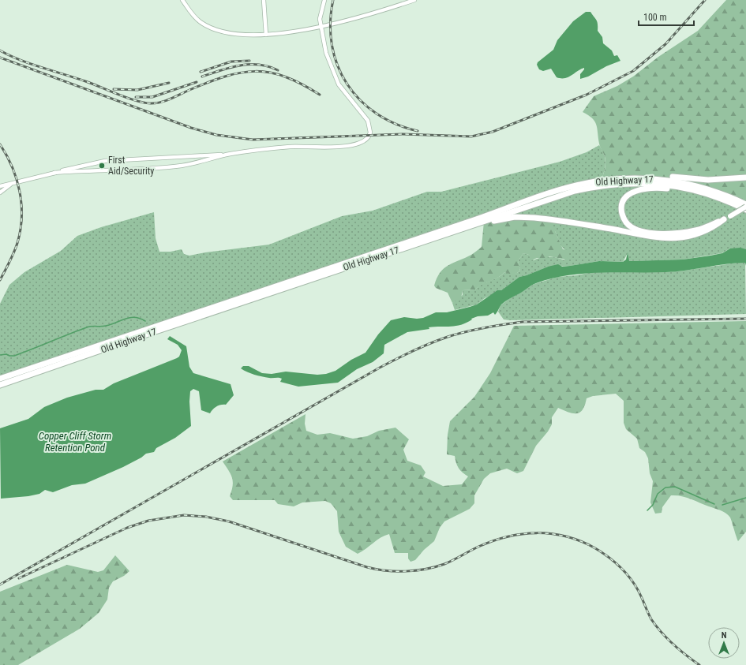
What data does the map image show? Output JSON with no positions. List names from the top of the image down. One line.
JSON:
{"streets":{"main road":["Old Highway 17"]},"water":["Copper Cliff Storm Retention Pond"],"places":["First Aid/Security"],"scale_bar":"100 m","north":"top"}
